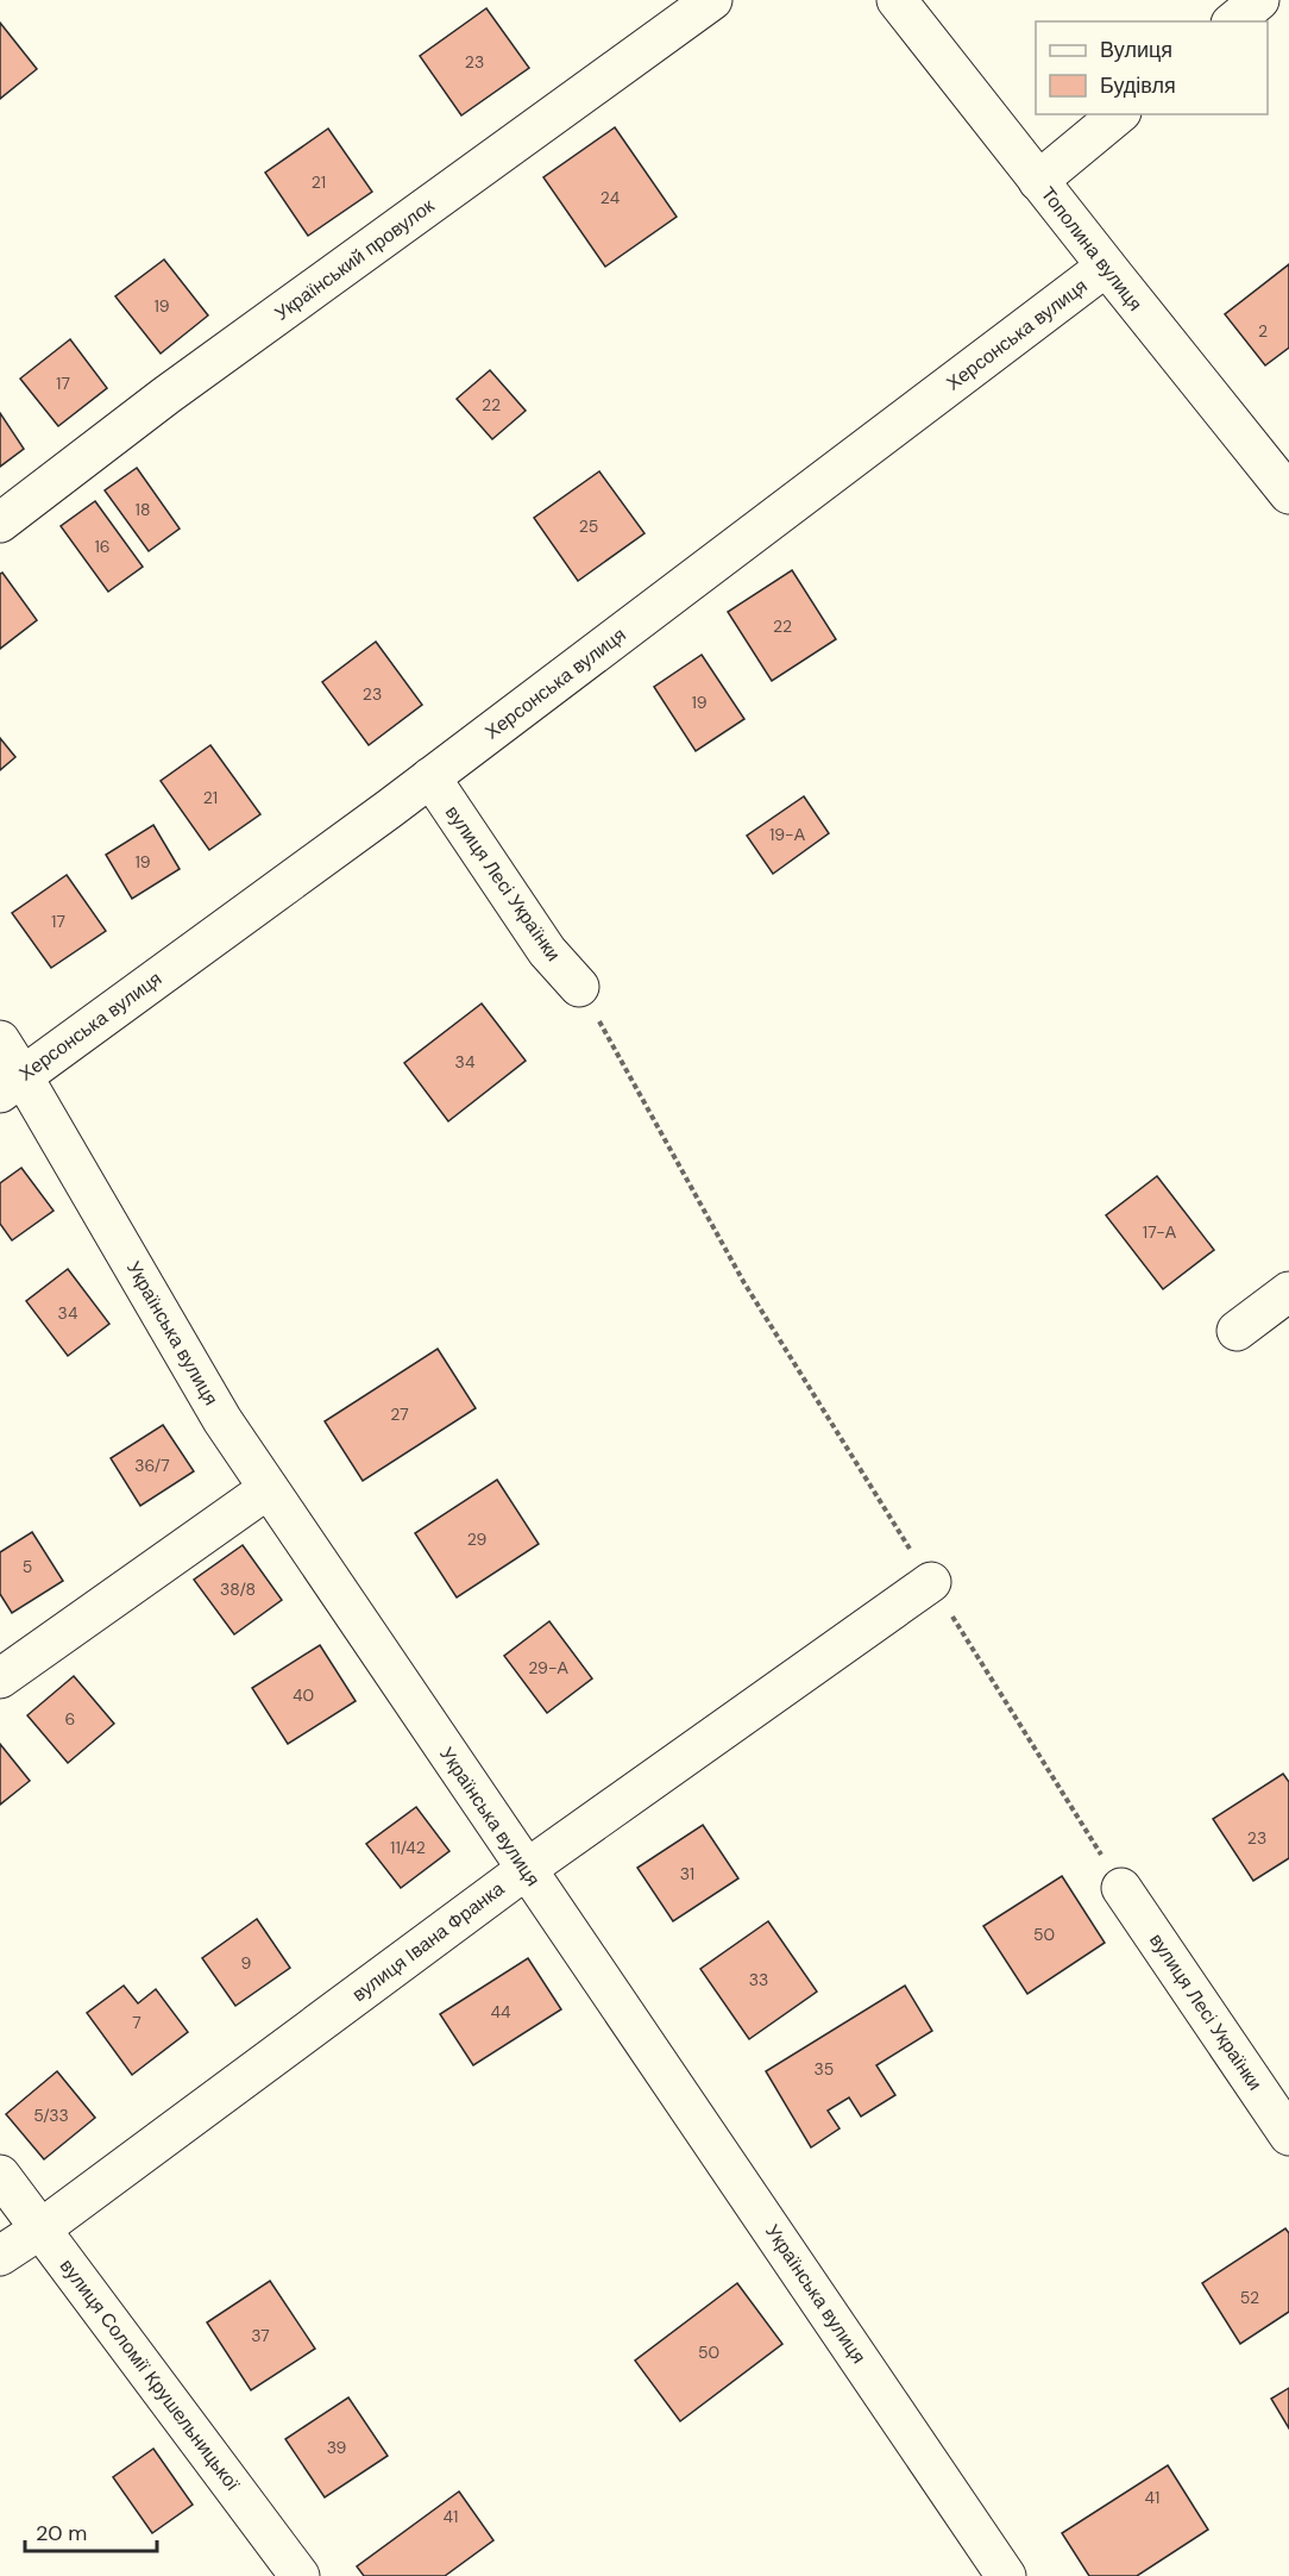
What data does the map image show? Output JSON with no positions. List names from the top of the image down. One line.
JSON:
{"streets":{"street":["Тополина вулиця","Український провулок","Херсонська вулиця","вулиця Лесі Українки","Українська вулиця","вулиця Івана Франка","вулиця Соломії Крушельницької"]},"crossings":[["Тополина вулиця","Херсонська вулиця"],["Херсонська вулиця","вулиця Лесі Українки"],["Херсонська вулиця","Українська вулиця"],["Українська вулиця","вулиця Івана Франка"],["вулиця Івана Франка","вулиця Соломії Крушельницької"]],"house_numbers":["23","21","24","19","2","17","22","18","25","16","22","23","19","21","19-А","19","17","34","17-А","34","27","36/7","29","5","38/8","29-А","40","6","23","11/42","31","50","9","33","44","7","35","5/33","52","37","50","39","41","41"],"legend":["Вулиця","Будівля"],"scale_bar":"20 m"}
